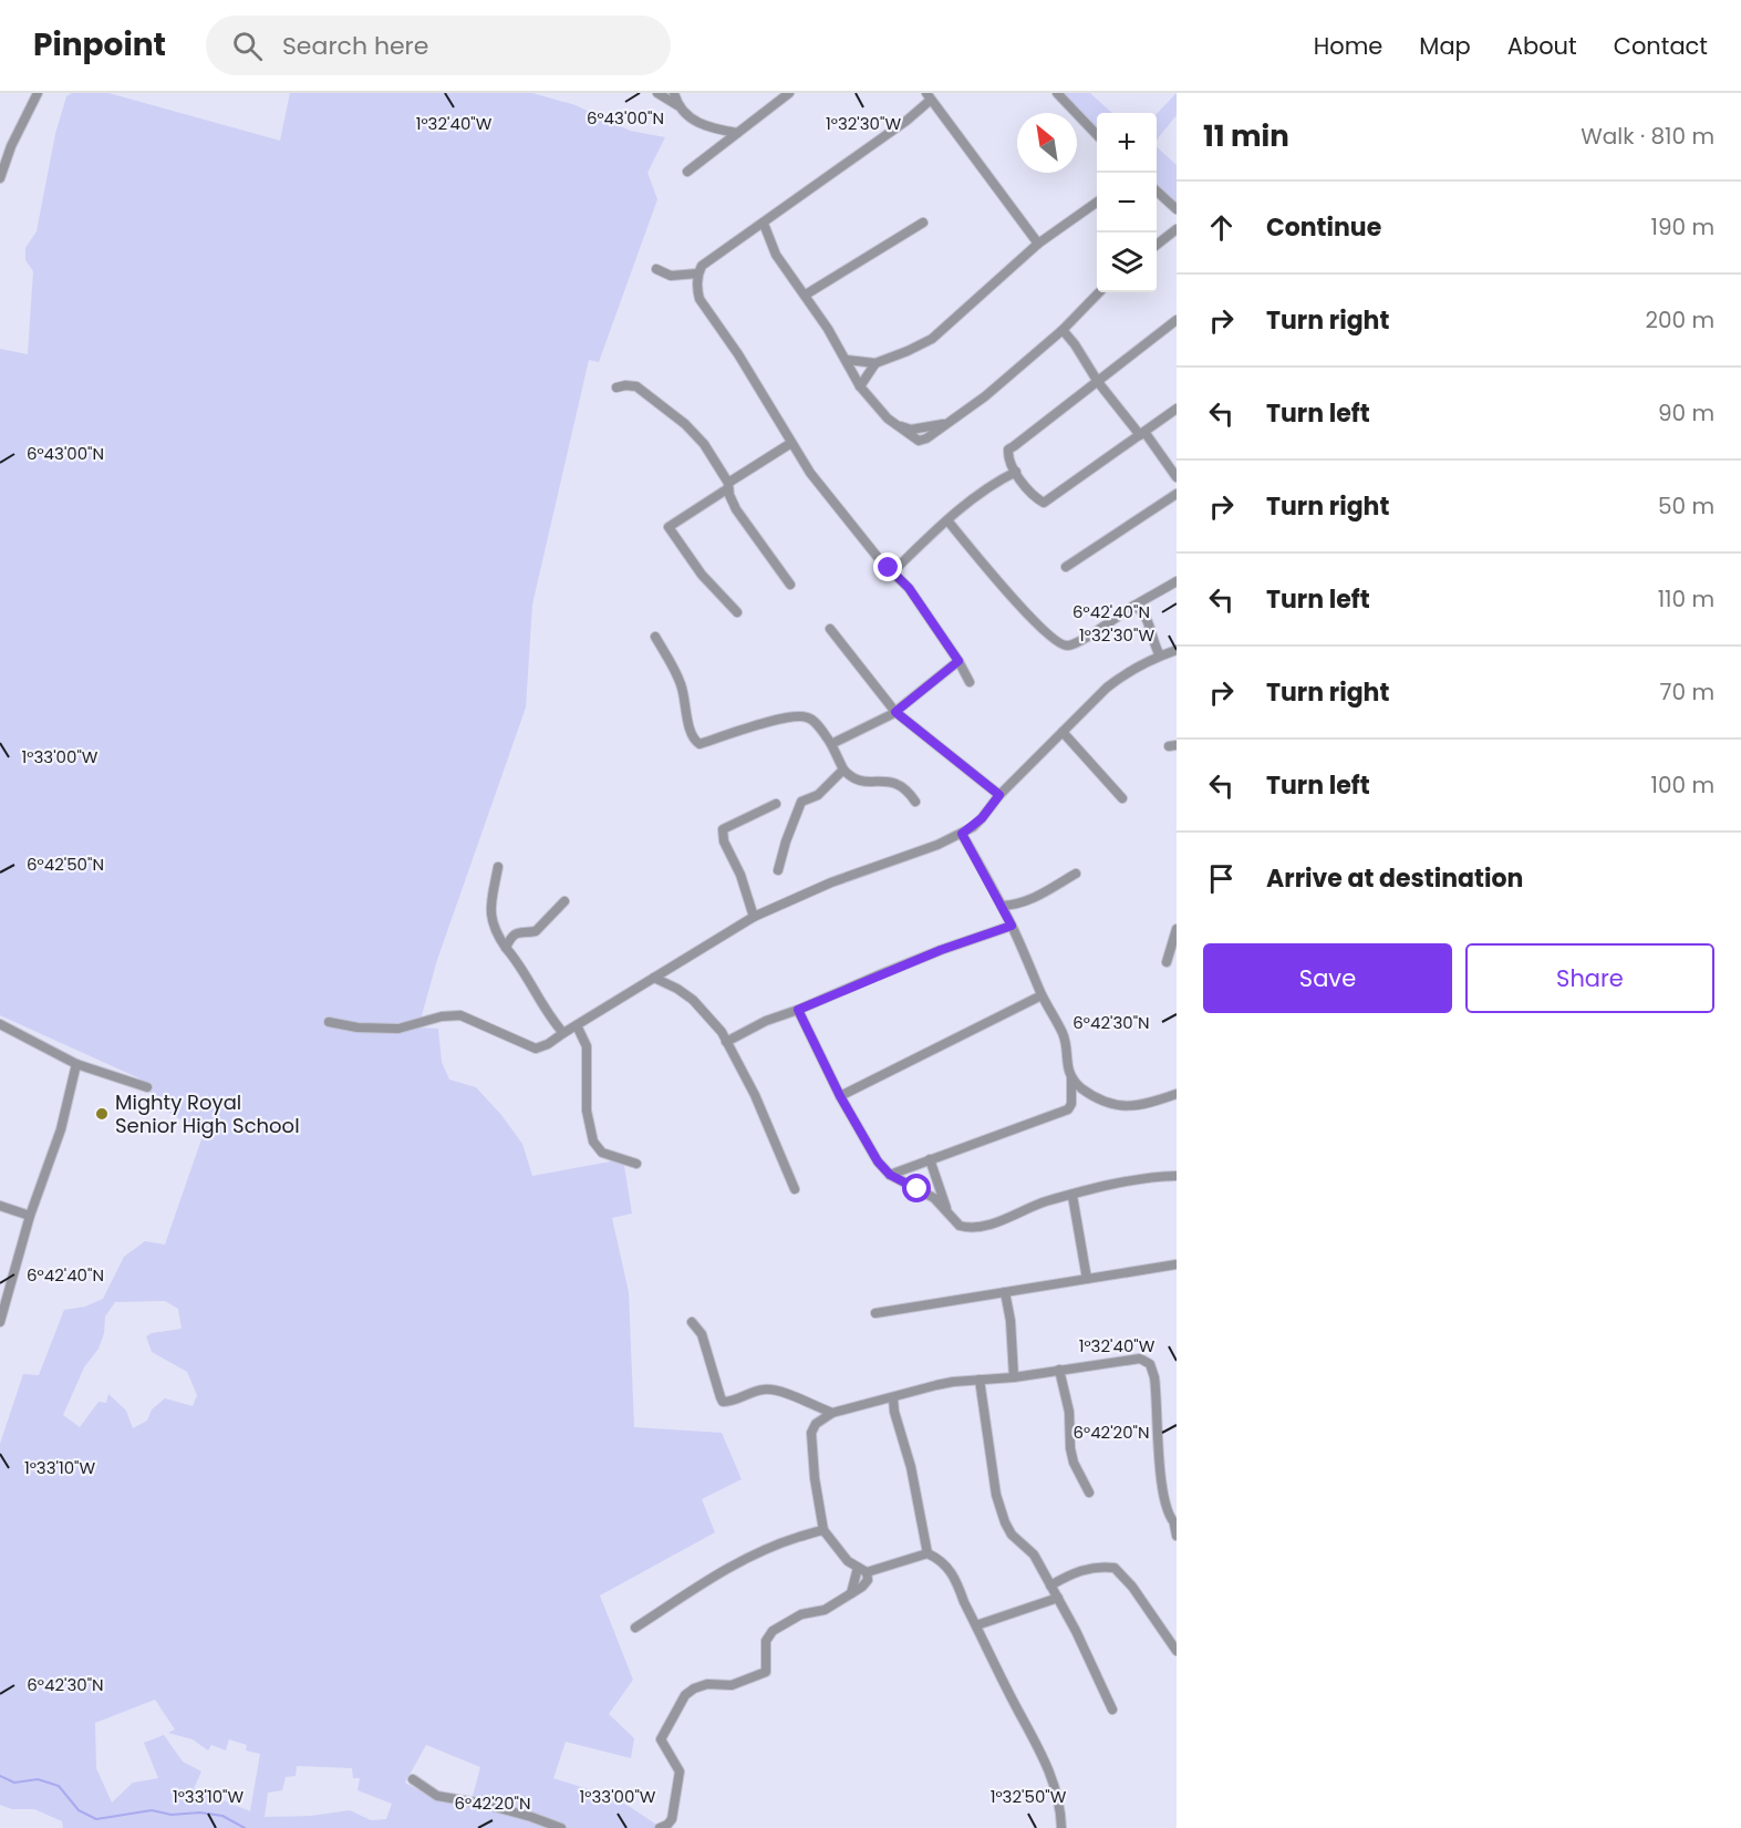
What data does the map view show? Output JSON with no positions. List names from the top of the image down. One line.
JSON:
{"places":["Mighty Royal Senior High School"],"north":"top left","page":{"header":"Pinpoint","search":"Search here","nav":["Home","Map","About","Contact"],"heading":["11 min","Walk · 810 m"],"map_buttons":["+","−"],"list":[["Continue","190 m"],["Turn right","200 m"],["Turn left","90 m"],["Turn right","50 m"],["Turn left","110 m"],["Turn right","70 m"],["Turn left","100 m"],"Arrive at destination"],"buttons":["Save","Share"]},"coordinates":["6°43'00\"N","1°32'30\"W","1°32'40\"W","6°42'40\"N","1°33'00\"W","6°42'50\"N","6°42'30\"N","6°42'20\"N","1°33'10\"W","1°32'50\"W"]}
